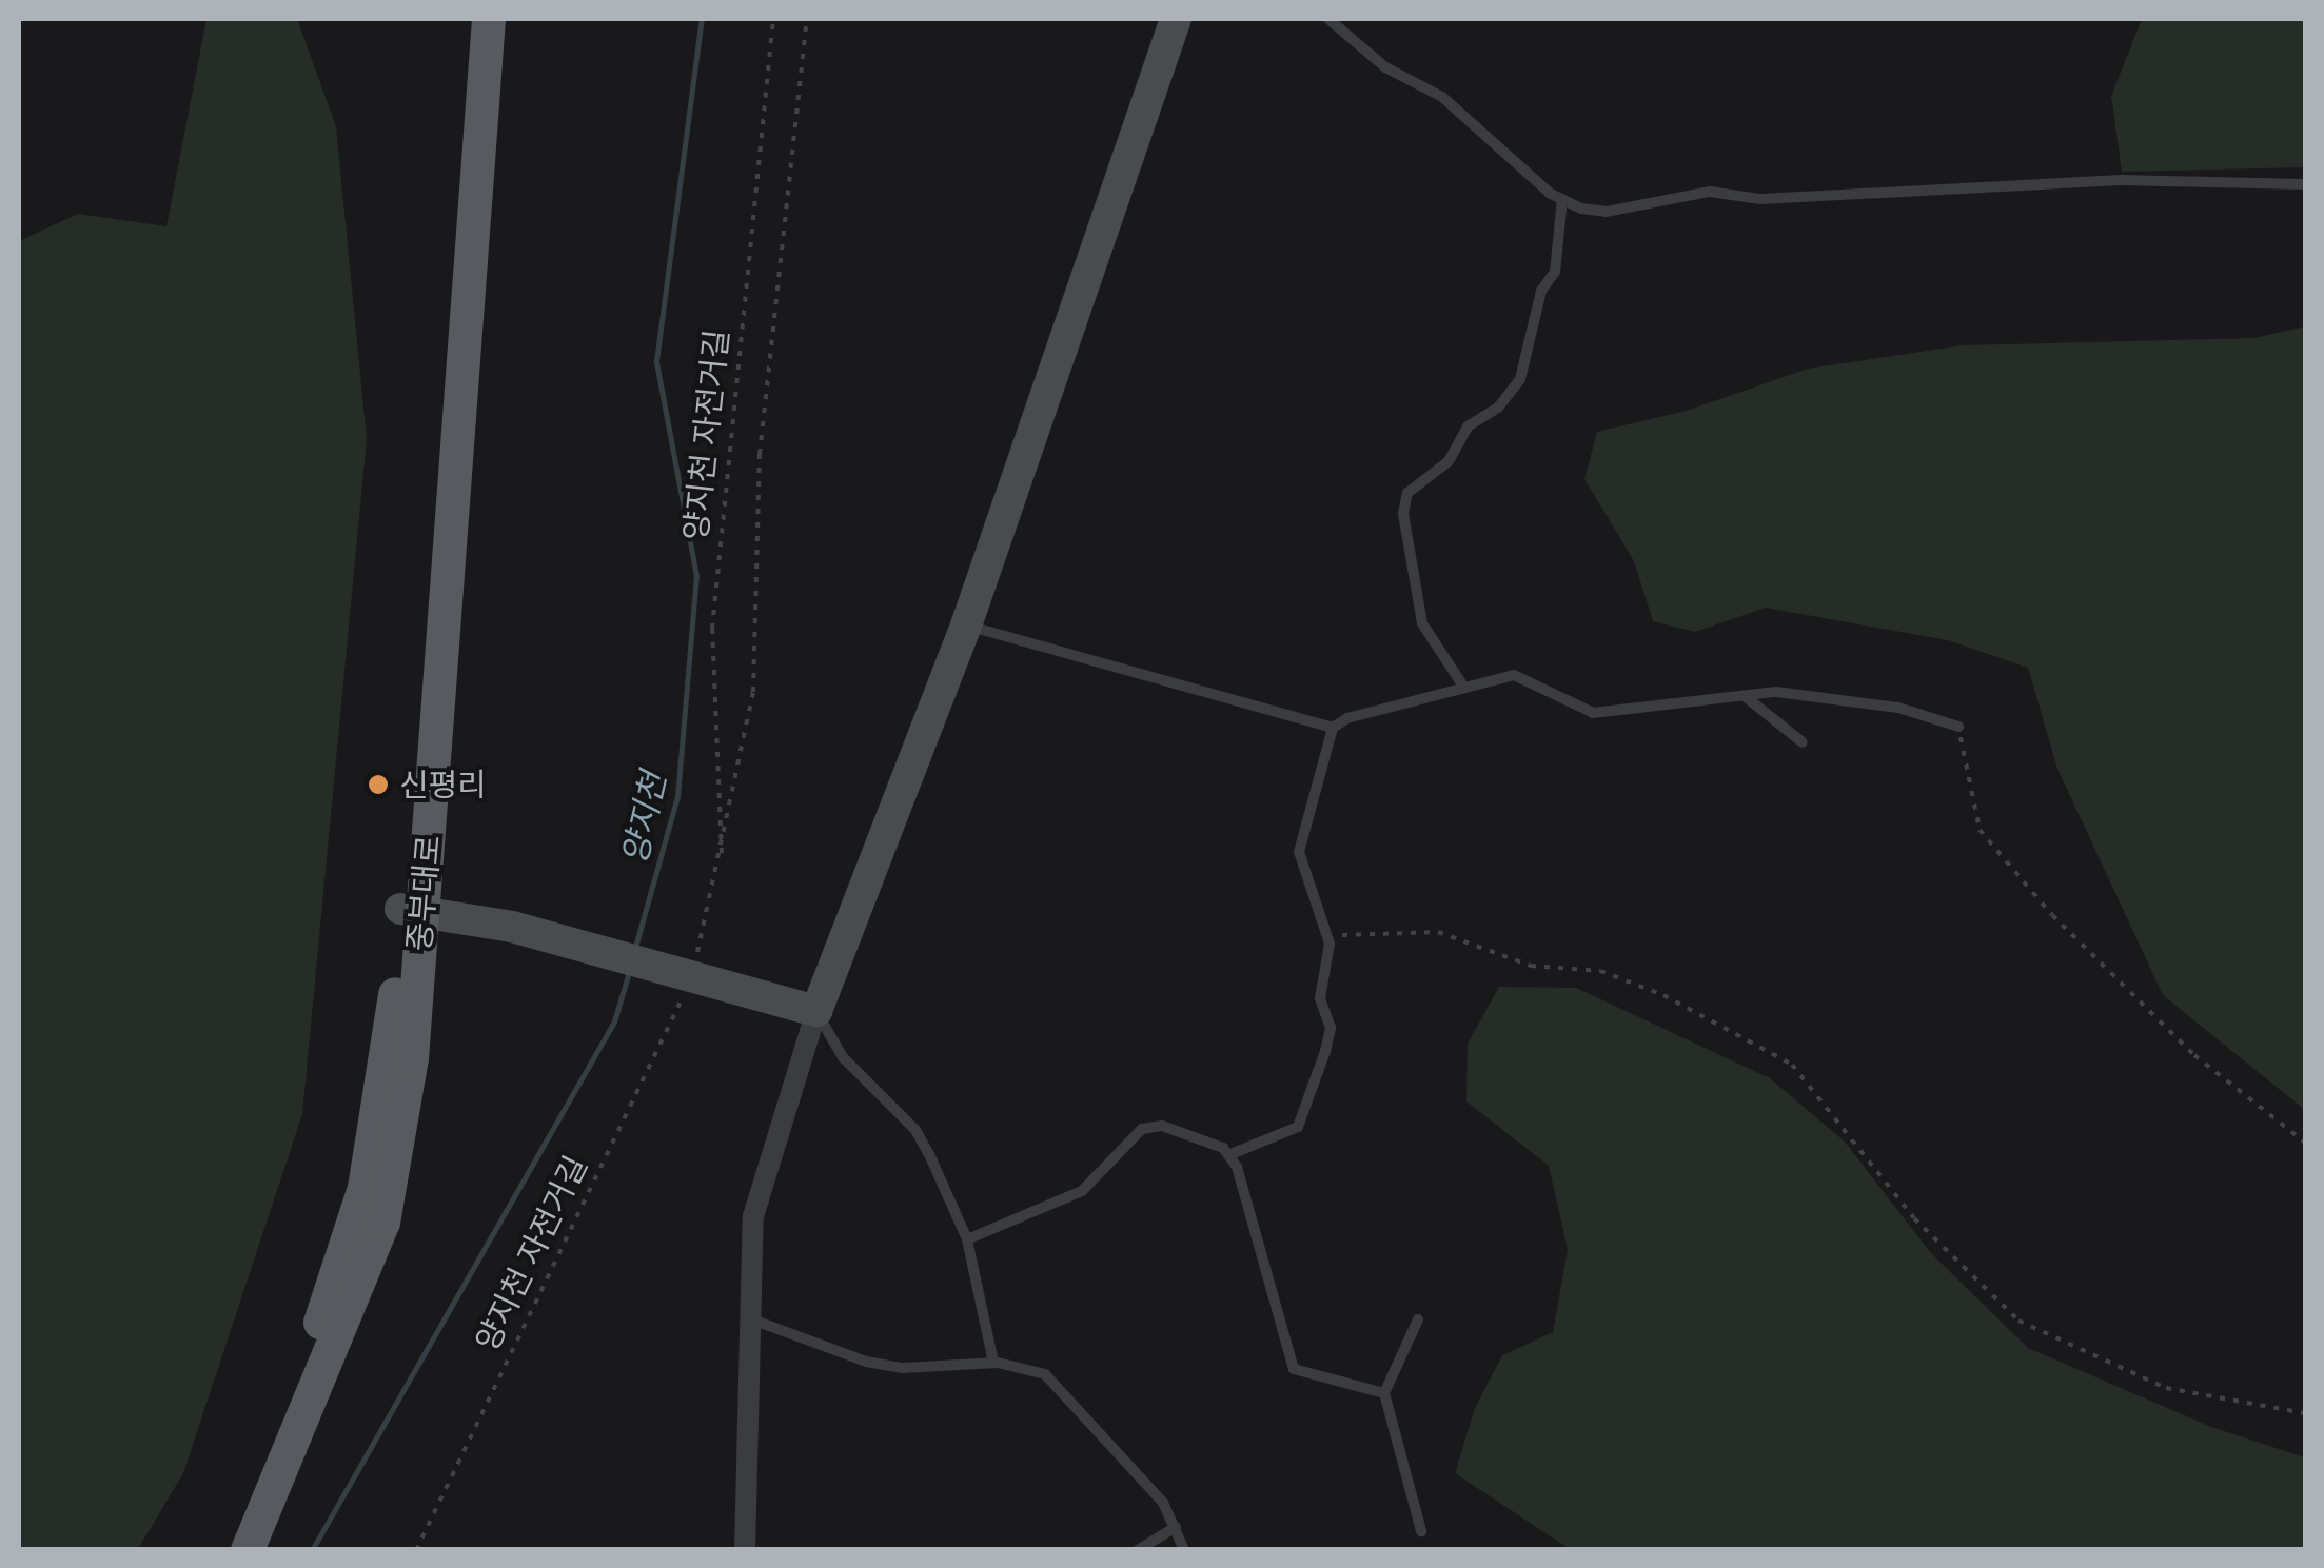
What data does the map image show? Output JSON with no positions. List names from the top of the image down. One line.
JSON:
{"streets":{"main road":["중부대로"],"path":["양지천 자전거길"]},"water":["양지천"],"places":["신평리"]}
